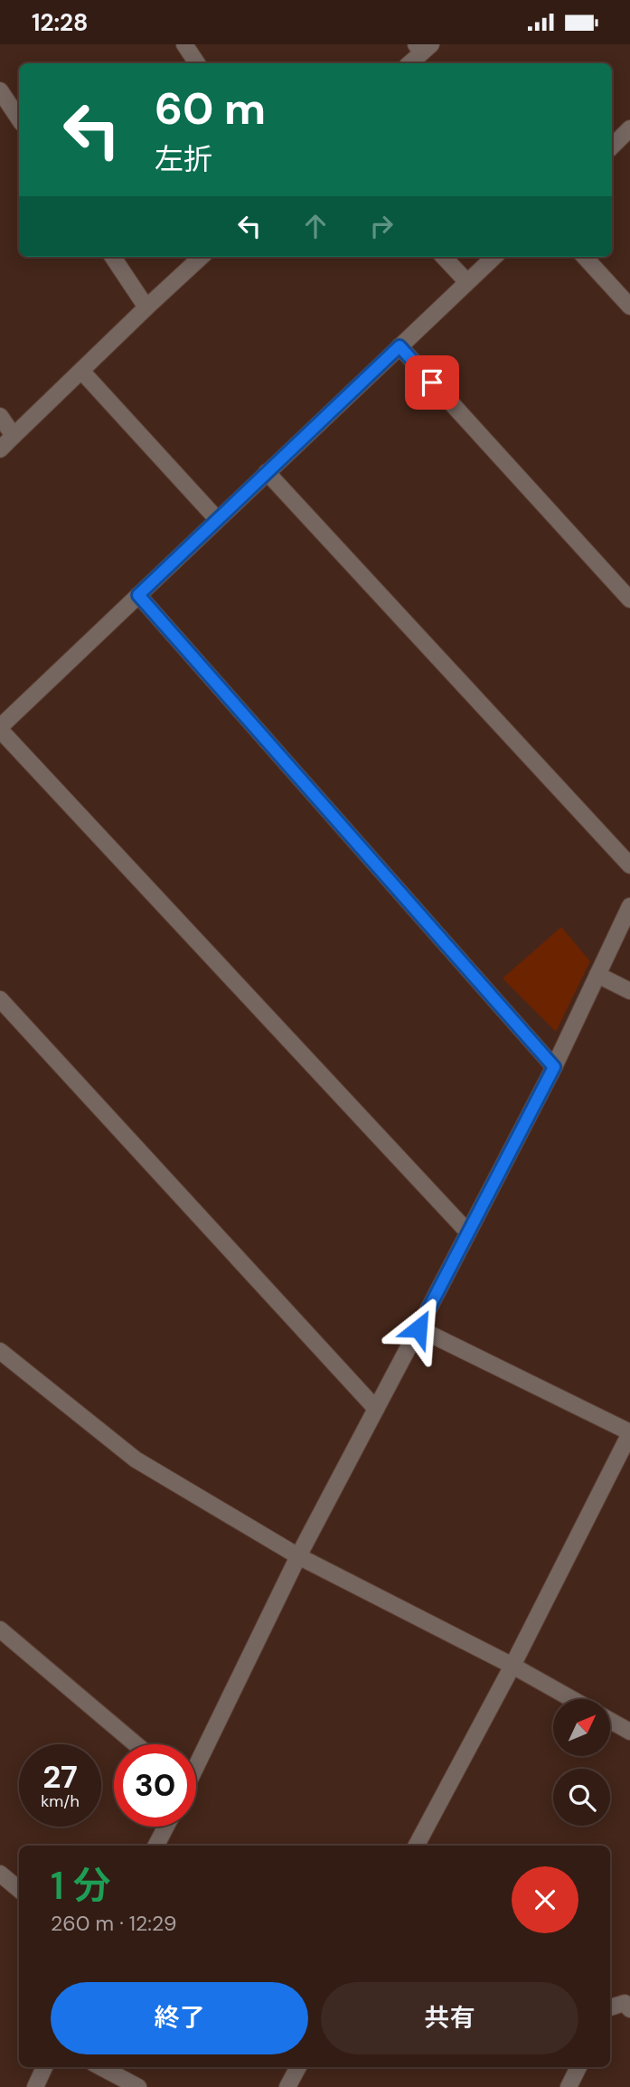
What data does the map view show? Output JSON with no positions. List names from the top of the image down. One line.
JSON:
{"north":"top right","page":{"status":"12:28","turn":["60 m","左折"],"speed":"27 km/h","limit":"30","heading":["1 分","260 m · 12:29"],"buttons":["終了","共有"]}}
